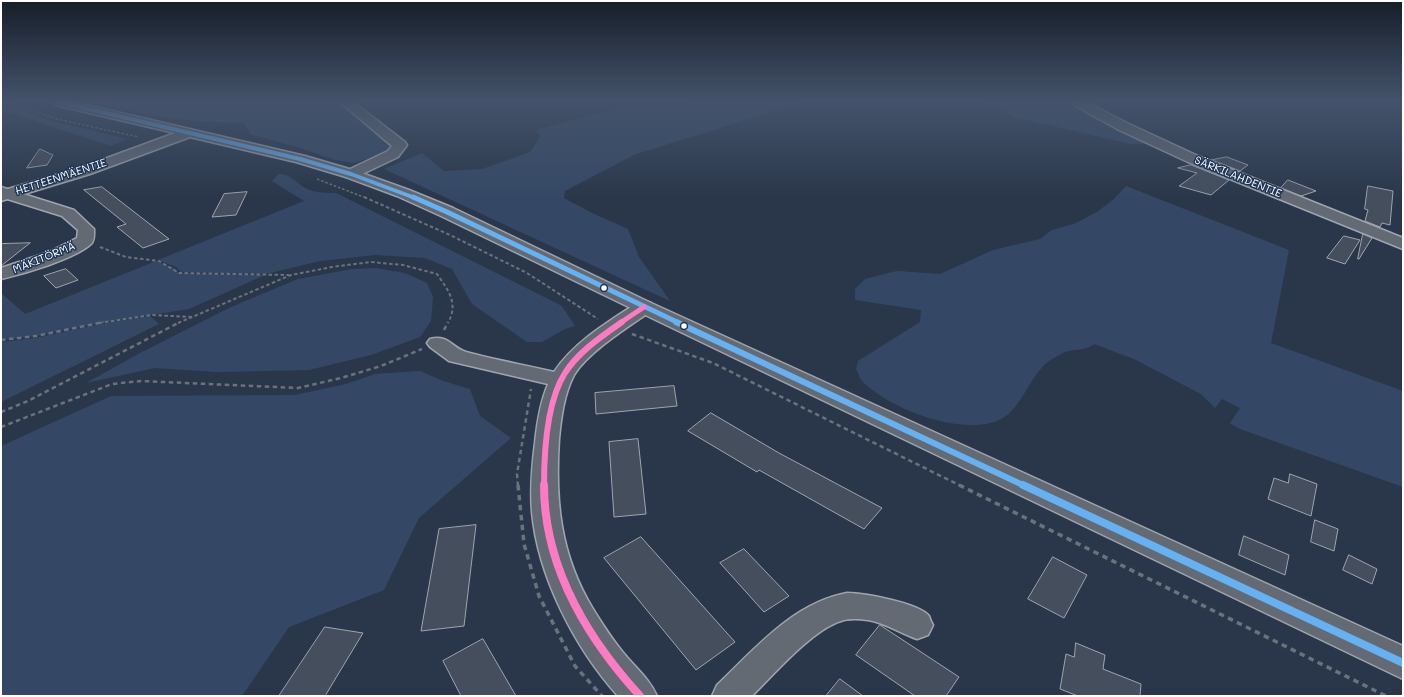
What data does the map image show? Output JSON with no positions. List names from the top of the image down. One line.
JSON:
{"streets":{"street":["HETTEENMÄENTIE","SÄRKILAHDENTIE","MÄKITÖRMÄ"]},"crossings":[["HETTEENMÄENTIE","MÄKITÖRMÄ"]]}
